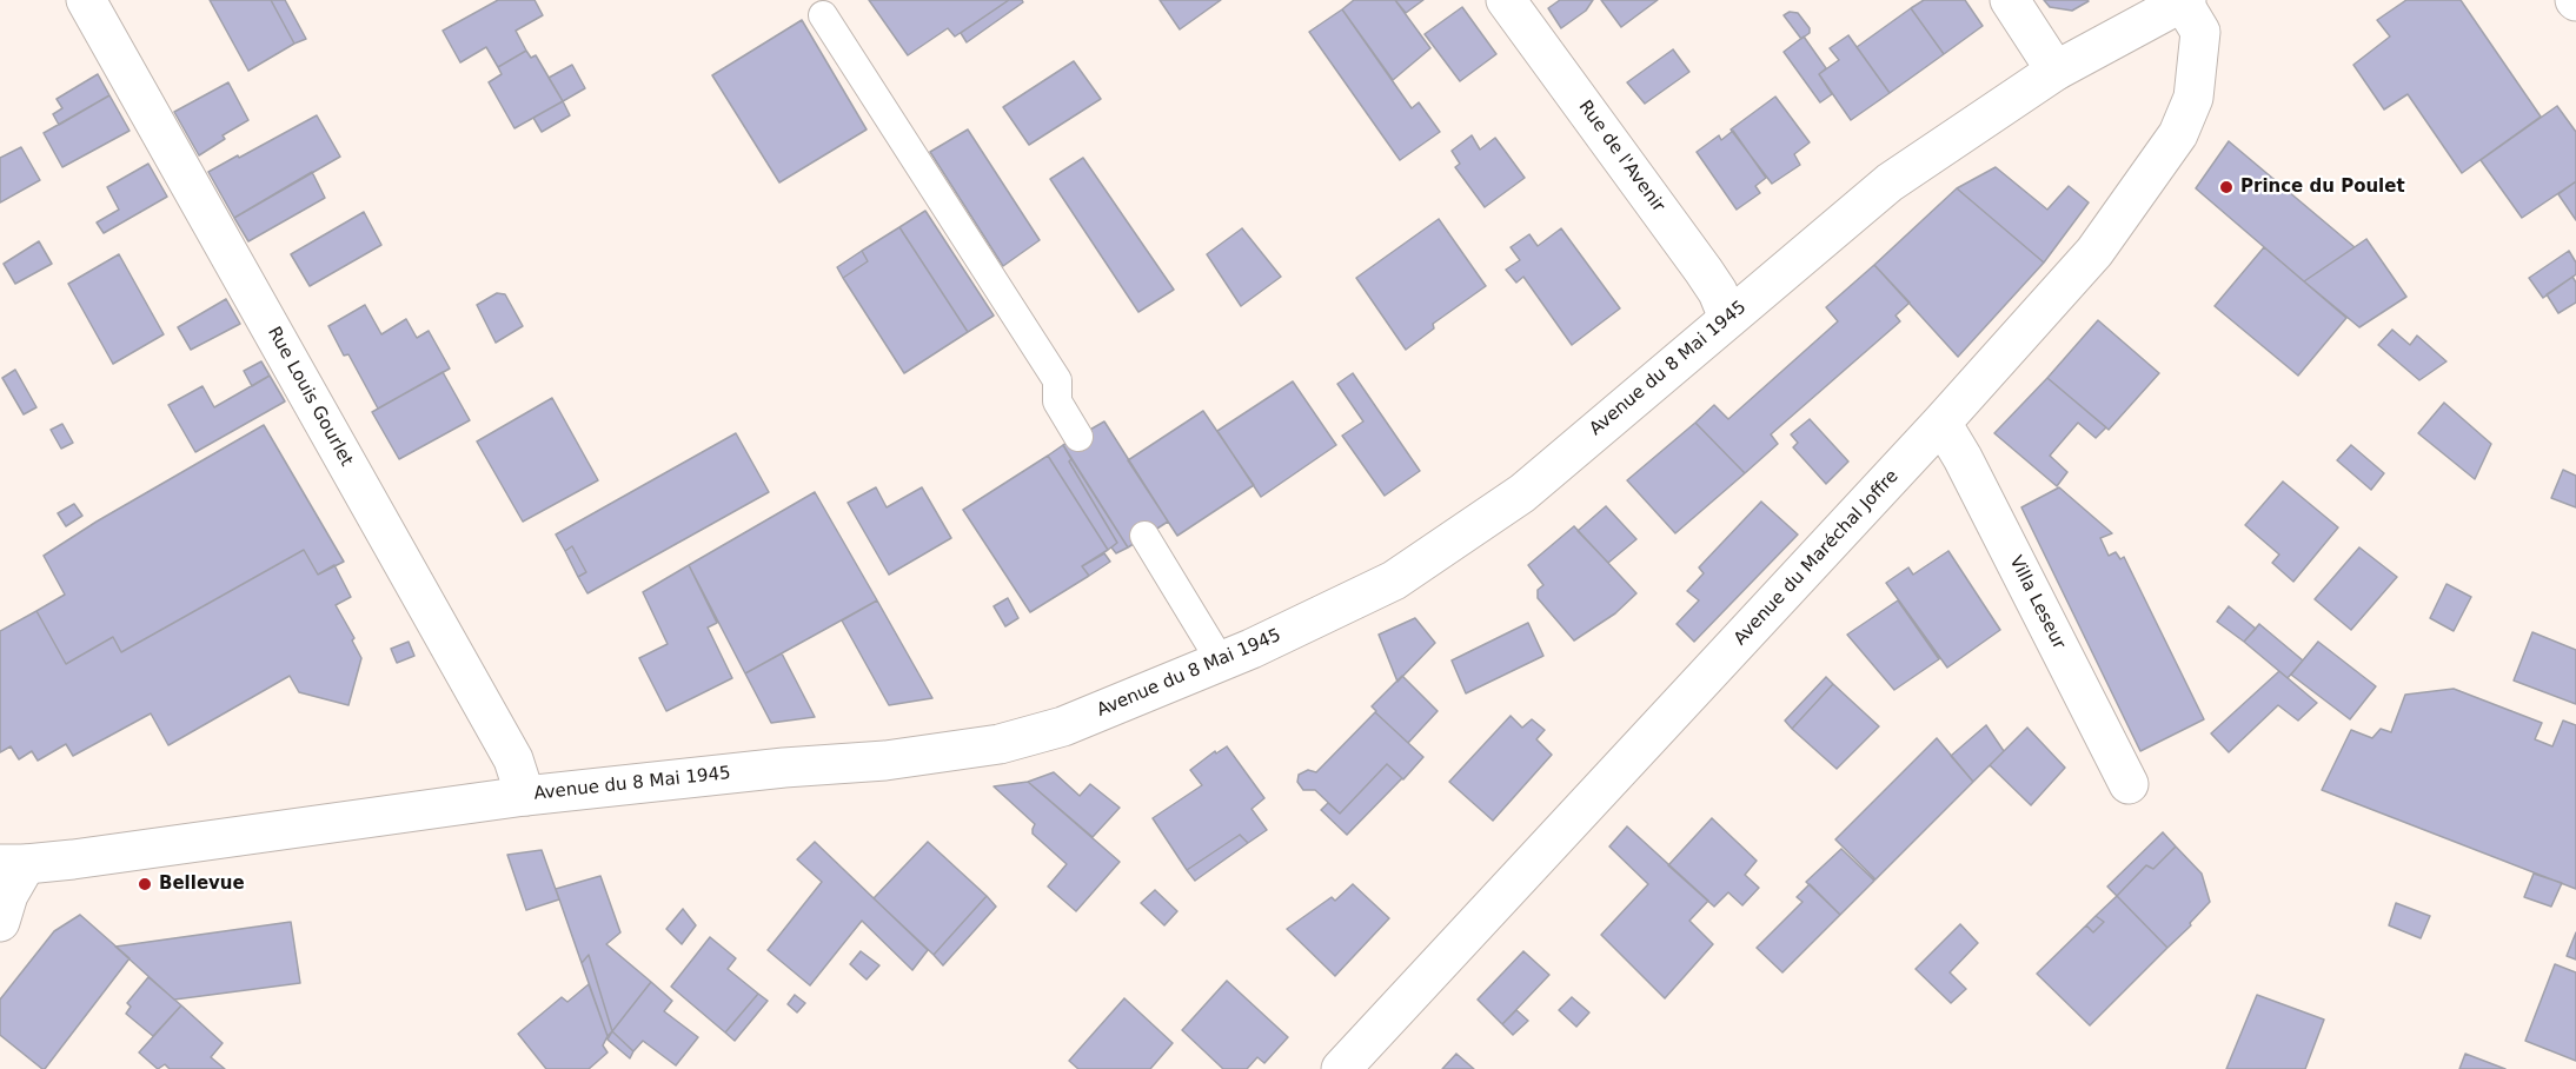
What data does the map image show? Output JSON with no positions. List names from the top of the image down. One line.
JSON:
{"streets":{"street":["Rue de l'Avenir","Avenue du 8 Mai 1945","Rue Louis Gourlet","Avenue du Maréchal Joffre","Villa Leseur"]},"crossings":[["Rue de l'Avenir","Avenue du 8 Mai 1945"],["Avenue du 8 Mai 1945","Rue Louis Gourlet"],["Avenue du 8 Mai 1945","Avenue du Maréchal Joffre"],["Avenue du Maréchal Joffre","Villa Leseur"]],"places":["Prince du Poulet","Bellevue"]}
